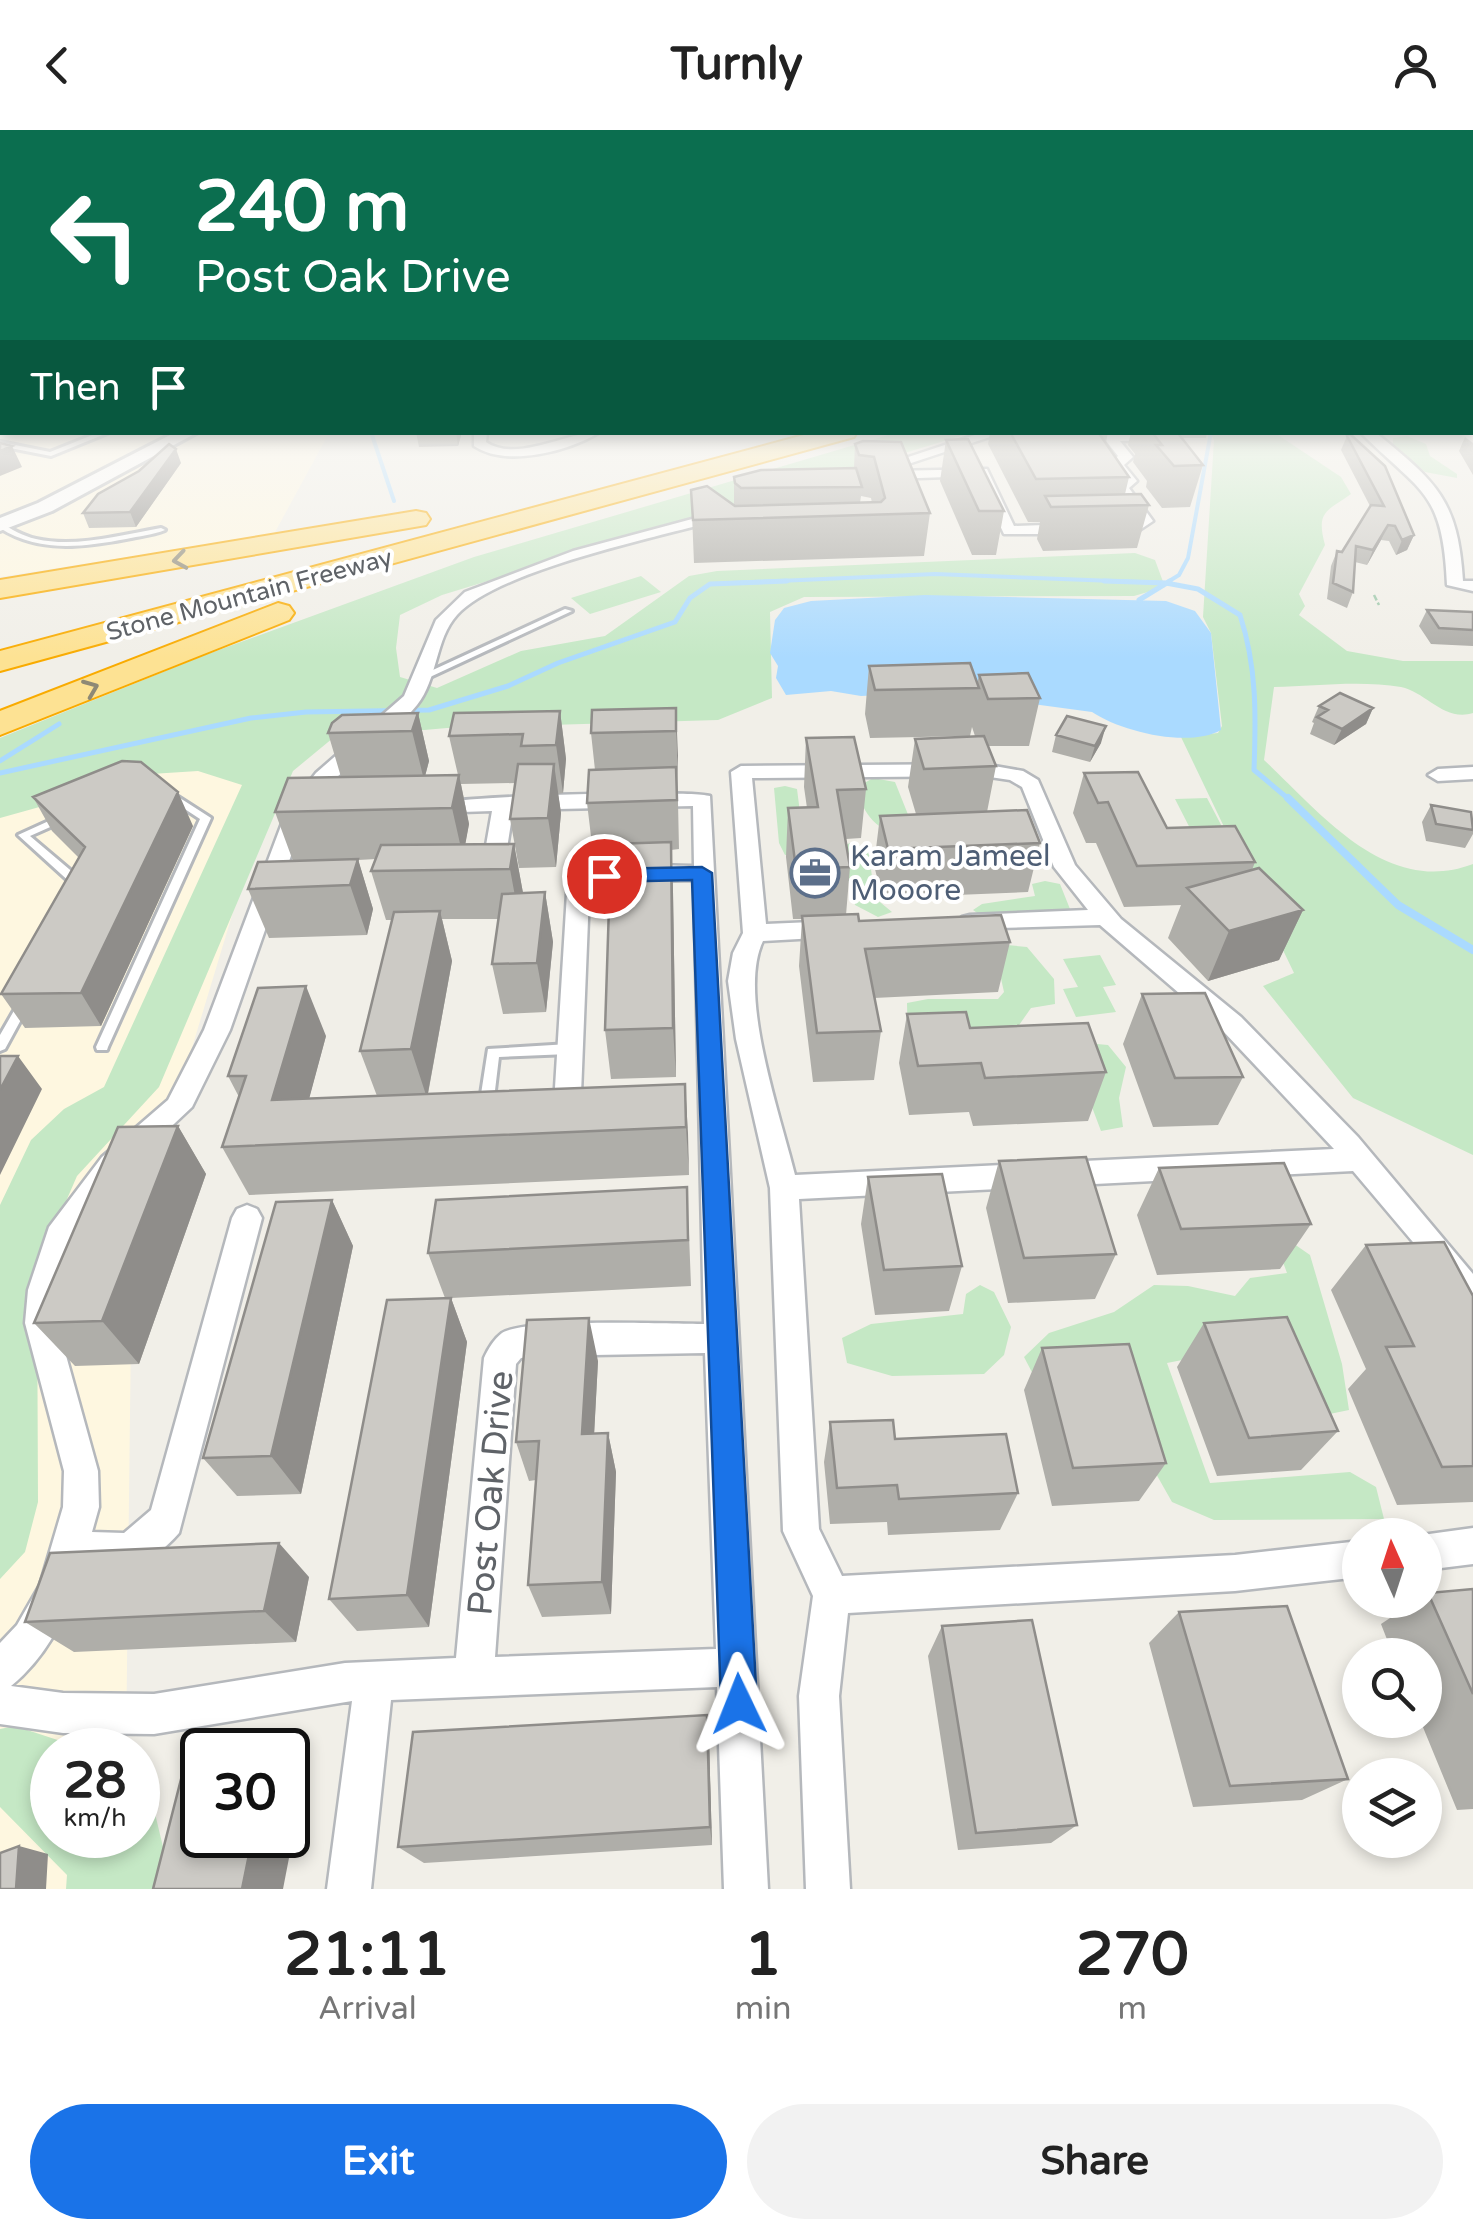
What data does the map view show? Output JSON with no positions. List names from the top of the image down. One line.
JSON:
{"streets":{"highway":["Stone Mountain Freeway"],"street":["Post Oak Drive"]},"places":{"office":["Karam Jameel Mooore"]},"north":"top","page":{"header":"Turnly","turn":["240 m","Post Oak Drive"],"then":"Then","speed":"28 km/h","limit":"30","eta":["21:11","Arrival","1","min","270","m"],"buttons":["Exit","Share"]}}
